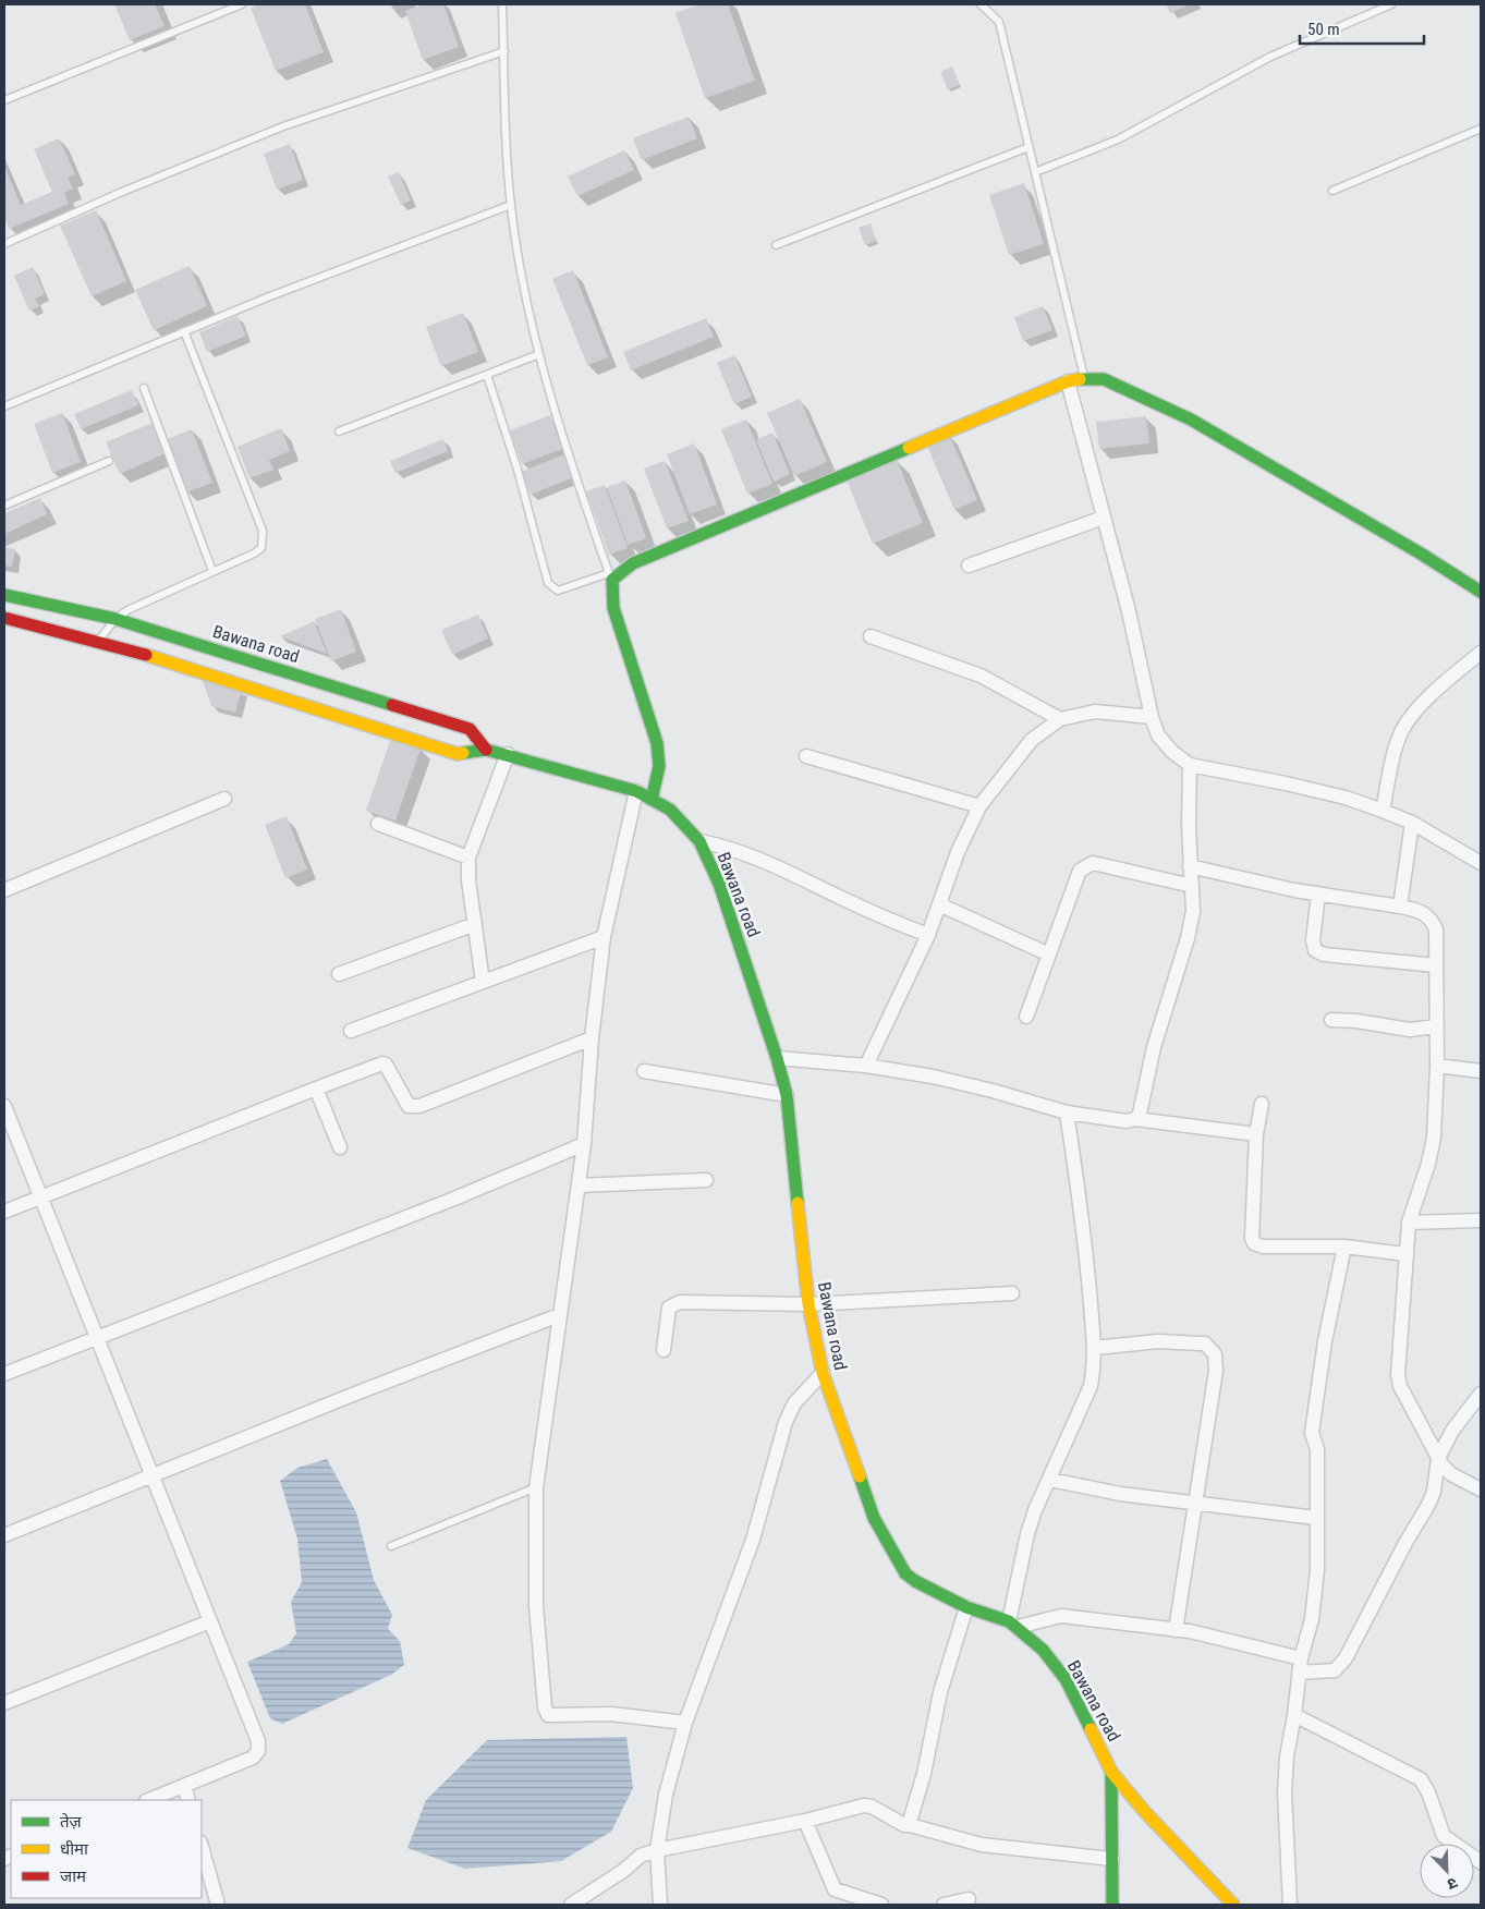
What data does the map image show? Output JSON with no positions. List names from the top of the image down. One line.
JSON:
{"streets":{"main road":["Bawana road"]},"legend":["तेज़","धीमा","जाम"],"scale_bar":"50 m","north":"bottom right"}
